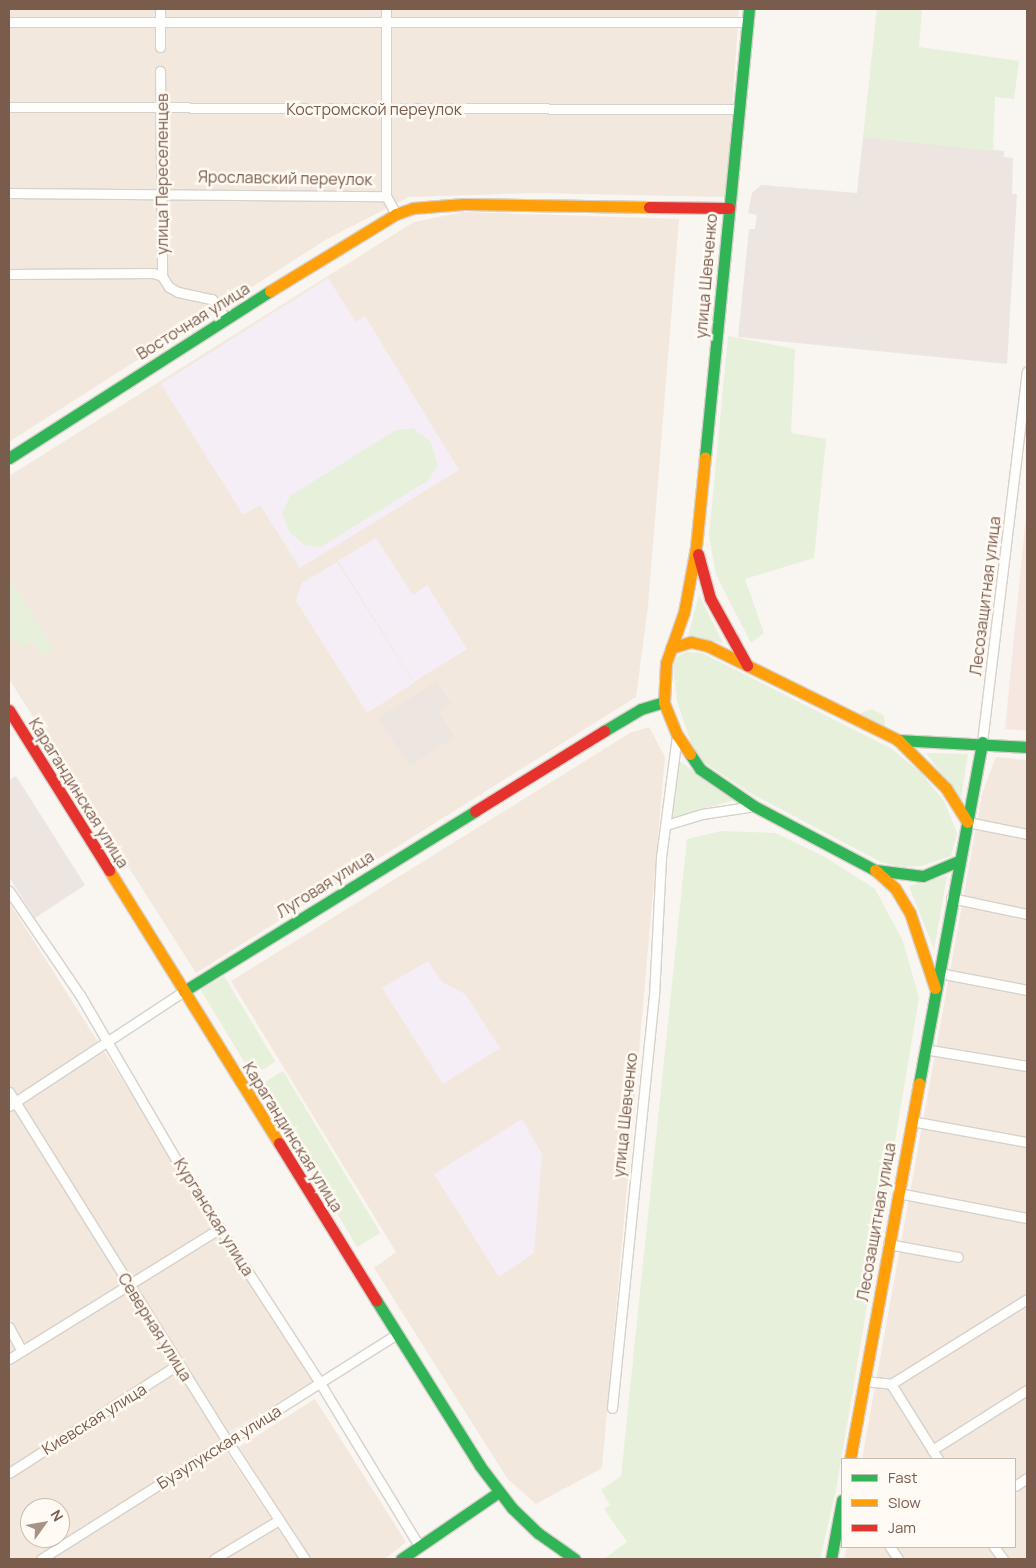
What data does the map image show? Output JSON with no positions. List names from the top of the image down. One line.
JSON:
{"streets":{"main road":["улица Шевченко","Восточная улица","Лесозащитная улица","Карагандинская улица","Луговая улица"],"street":["Костромской переулок","улица Переселенцев","Ярославский переулок","Курганская улица","Северная улица","Киевская улица","Бузулукская улица"]},"crossings":[["Костромской переулок","улица Переселенцев"],["Костромской переулок","улица Шевченко"],["улица Переселенцев","Ярославский переулок"],["Ярославский переулок","Восточная улица"],["улица Шевченко","Луговая улица"],["Карагандинская улица","Луговая улица"],["Карагандинская улица","Бузулукская улица"],["Луговая улица","Курганская улица"],["Луговая улица","Северная улица"],["Курганская улица","Бузулукская улица"],["Северная улица","Киевская улица"],["Северная улица","Бузулукская улица"]],"legend":["Fast","Slow","Jam"],"north":"top right"}
